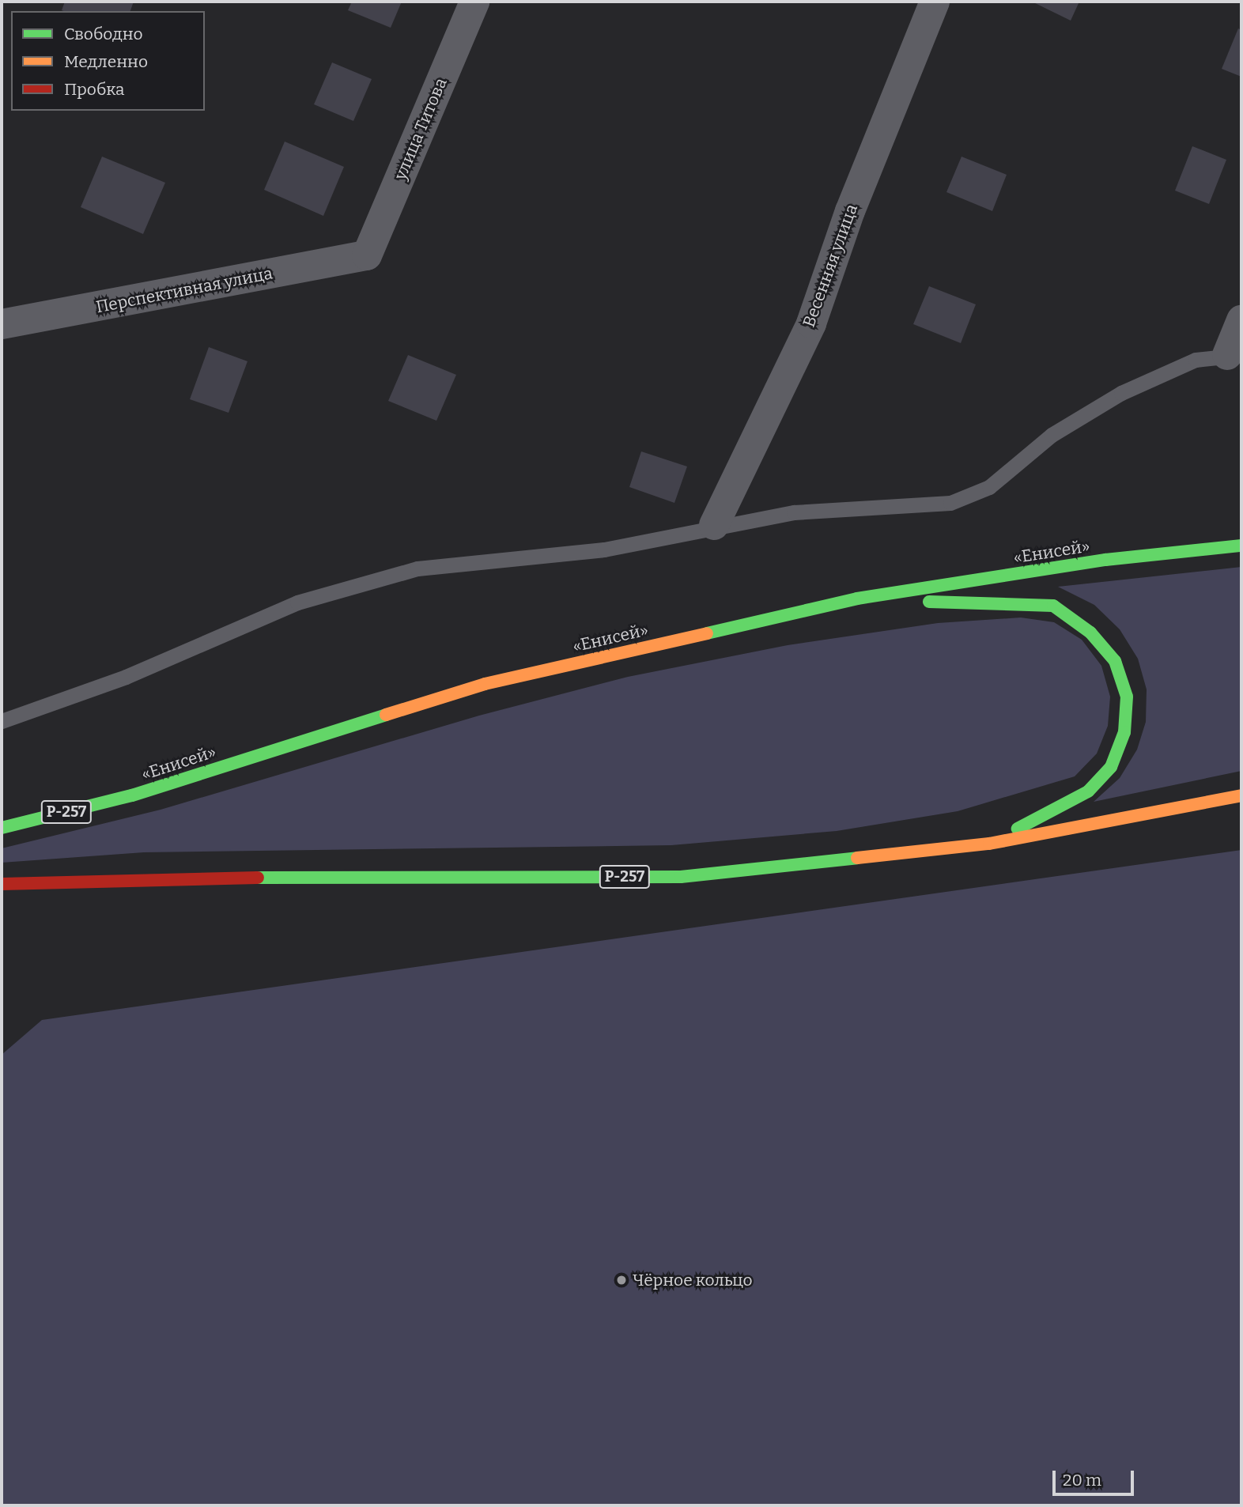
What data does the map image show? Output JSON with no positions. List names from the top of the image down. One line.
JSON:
{"streets":{"highway":["«Енисей»","Р-257"],"street":["улица Титова","Весенняя улица","Перспективная улица"]},"crossings":[["улица Титова","Перспективная улица"]],"places":["Чёрное кольцо"],"legend":["Свободно","Медленно","Пробка"],"scale_bar":"20 m"}
